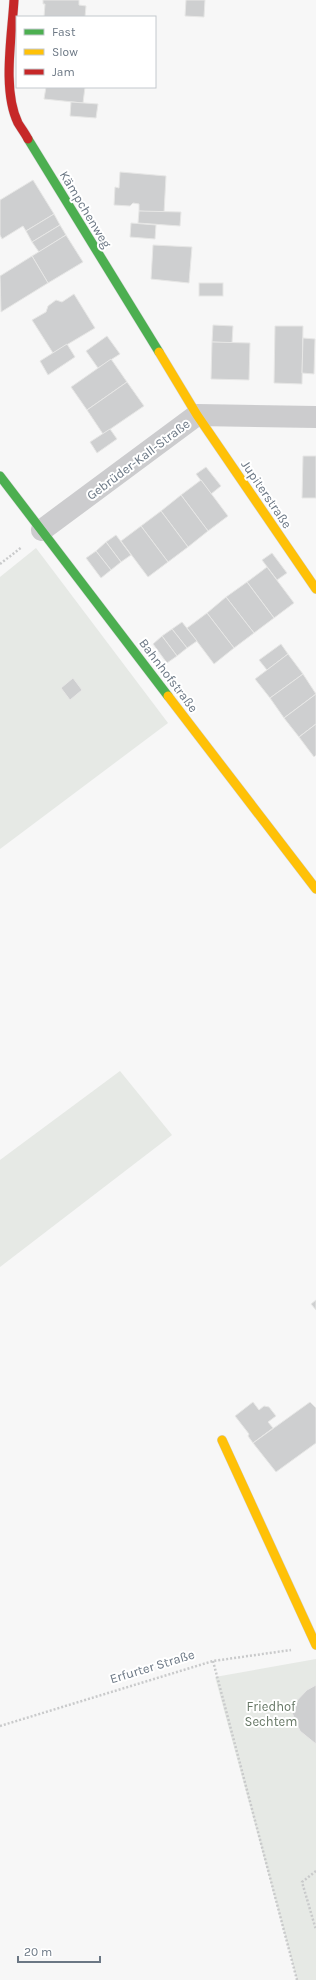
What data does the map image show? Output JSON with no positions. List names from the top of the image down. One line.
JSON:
{"streets":{"street":["Kämpchenweg","Gebrüder-Kall-Straße","Jupiterstraße","Bahnhofstraße"],"path":["Erfurter Straße"]},"crossings":[["Kämpchenweg","Gebrüder-Kall-Straße"],["Kämpchenweg","Jupiterstraße"],["Gebrüder-Kall-Straße","Jupiterstraße"],["Gebrüder-Kall-Straße","Bahnhofstraße"]],"parks":["Friedhof Sechtem"],"legend":["Fast","Slow","Jam"],"scale_bar":"20 m"}
